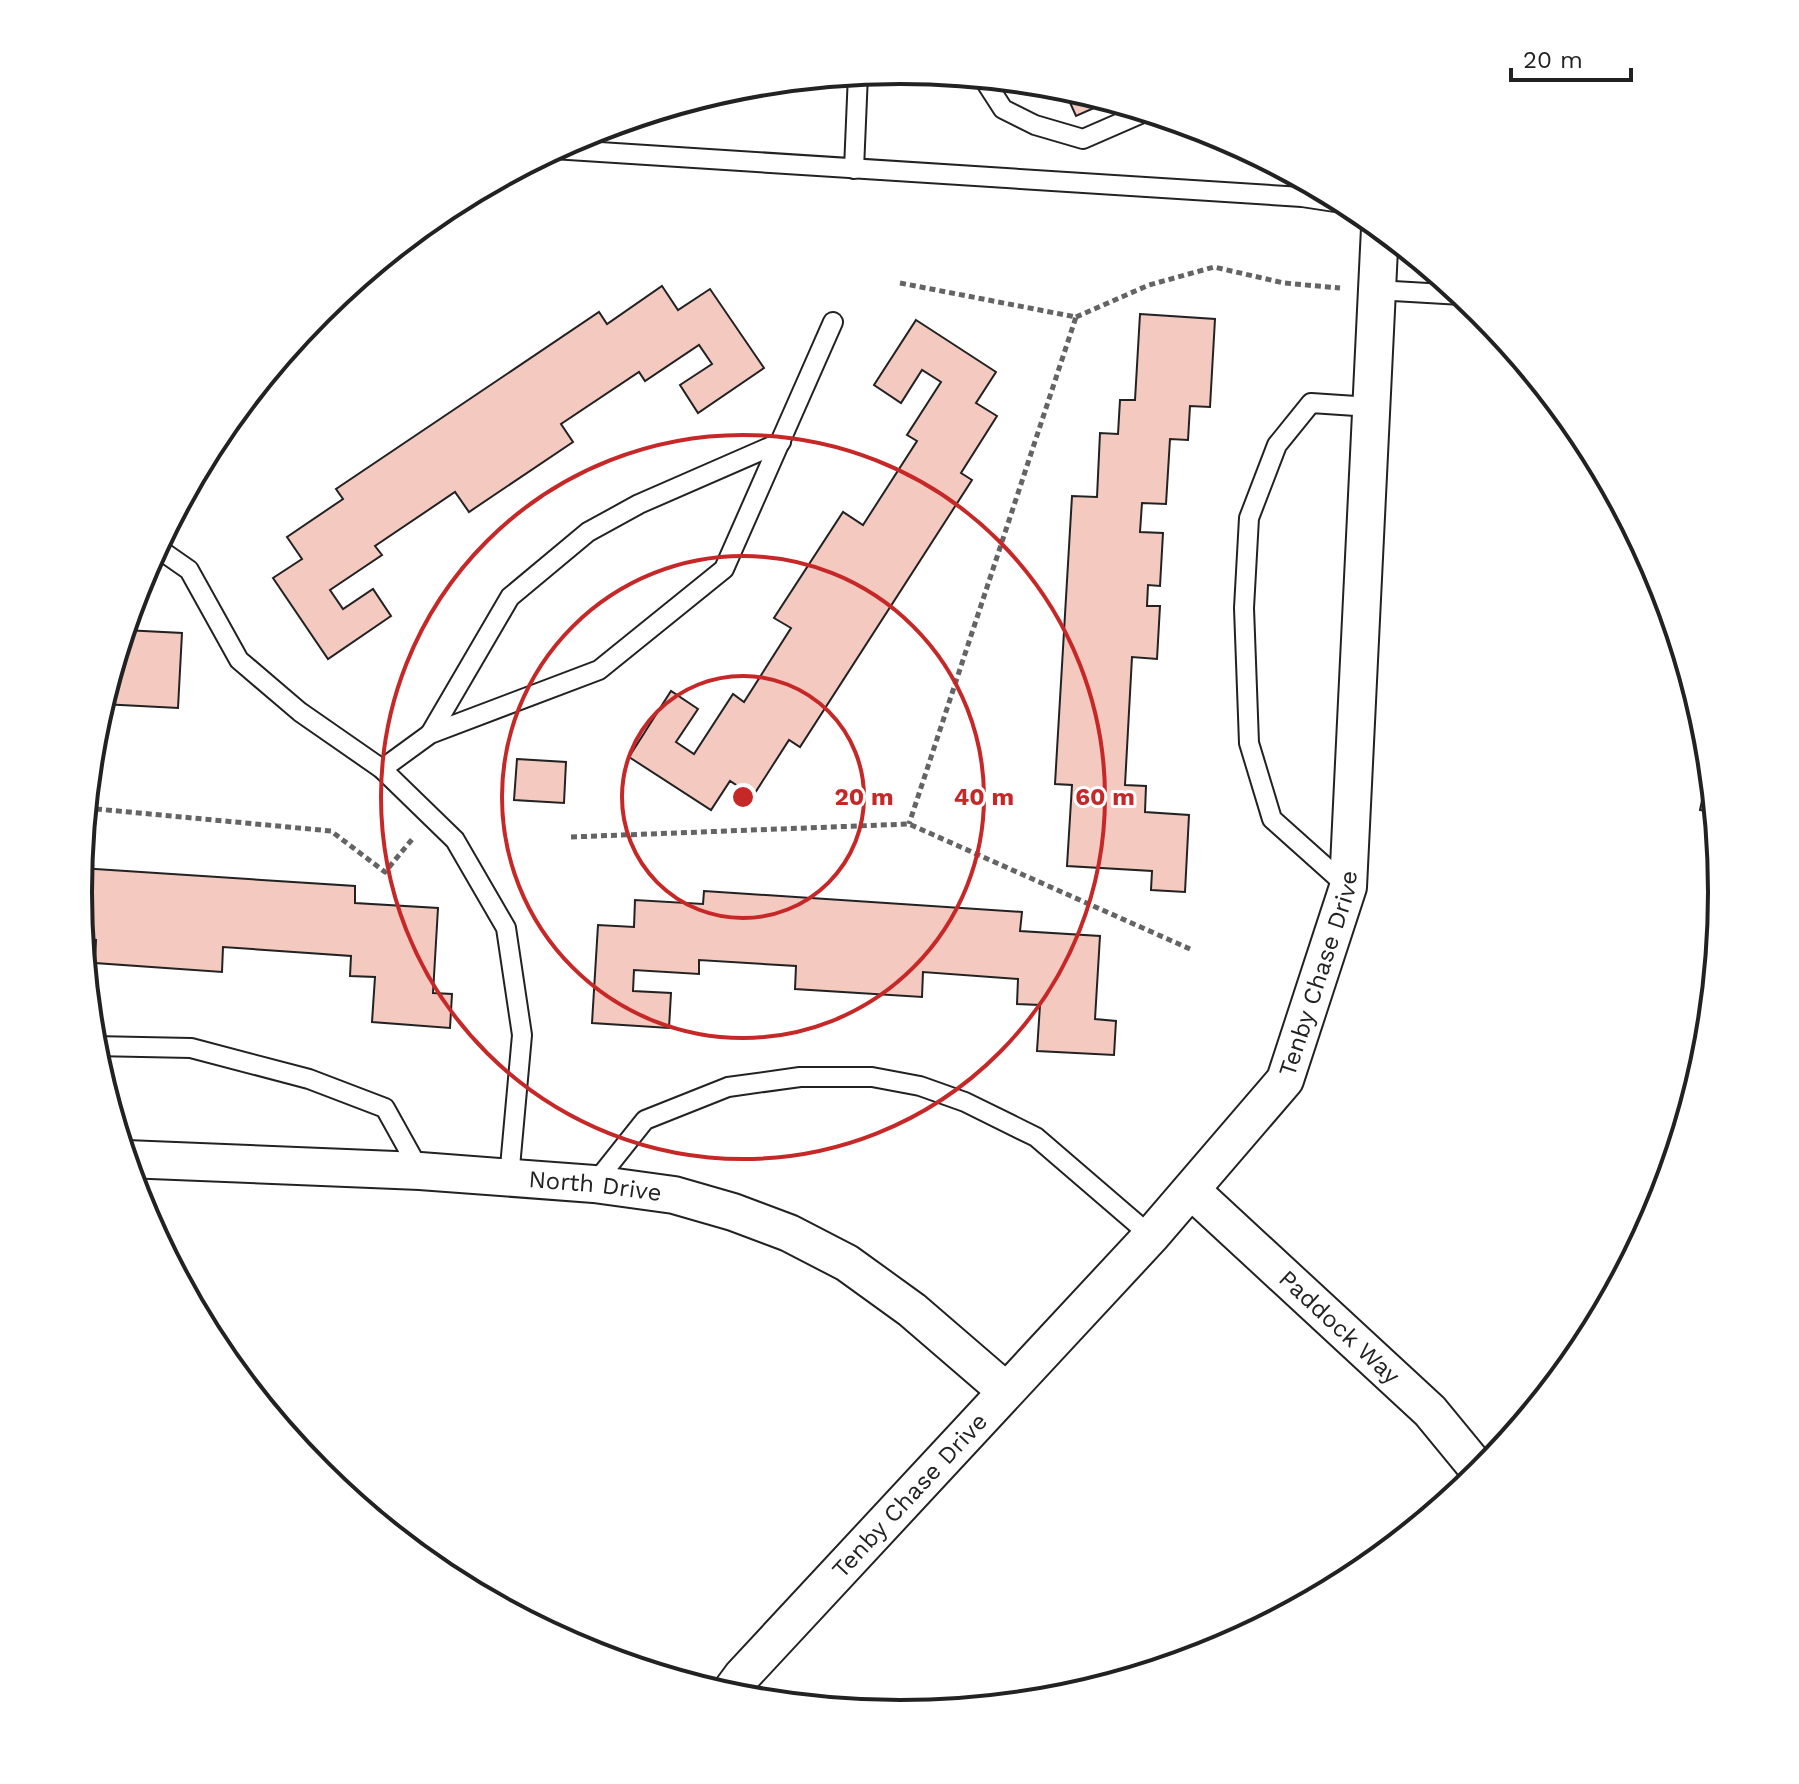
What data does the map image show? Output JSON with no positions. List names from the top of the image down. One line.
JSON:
{"streets":{"street":["Tenby Chase Drive","North Drive","Paddock Way"]},"crossings":[["Tenby Chase Drive","North Drive"],["Tenby Chase Drive","Paddock Way"]],"scale_bar":"20 m","rings":["20 m","40 m","60 m"]}
